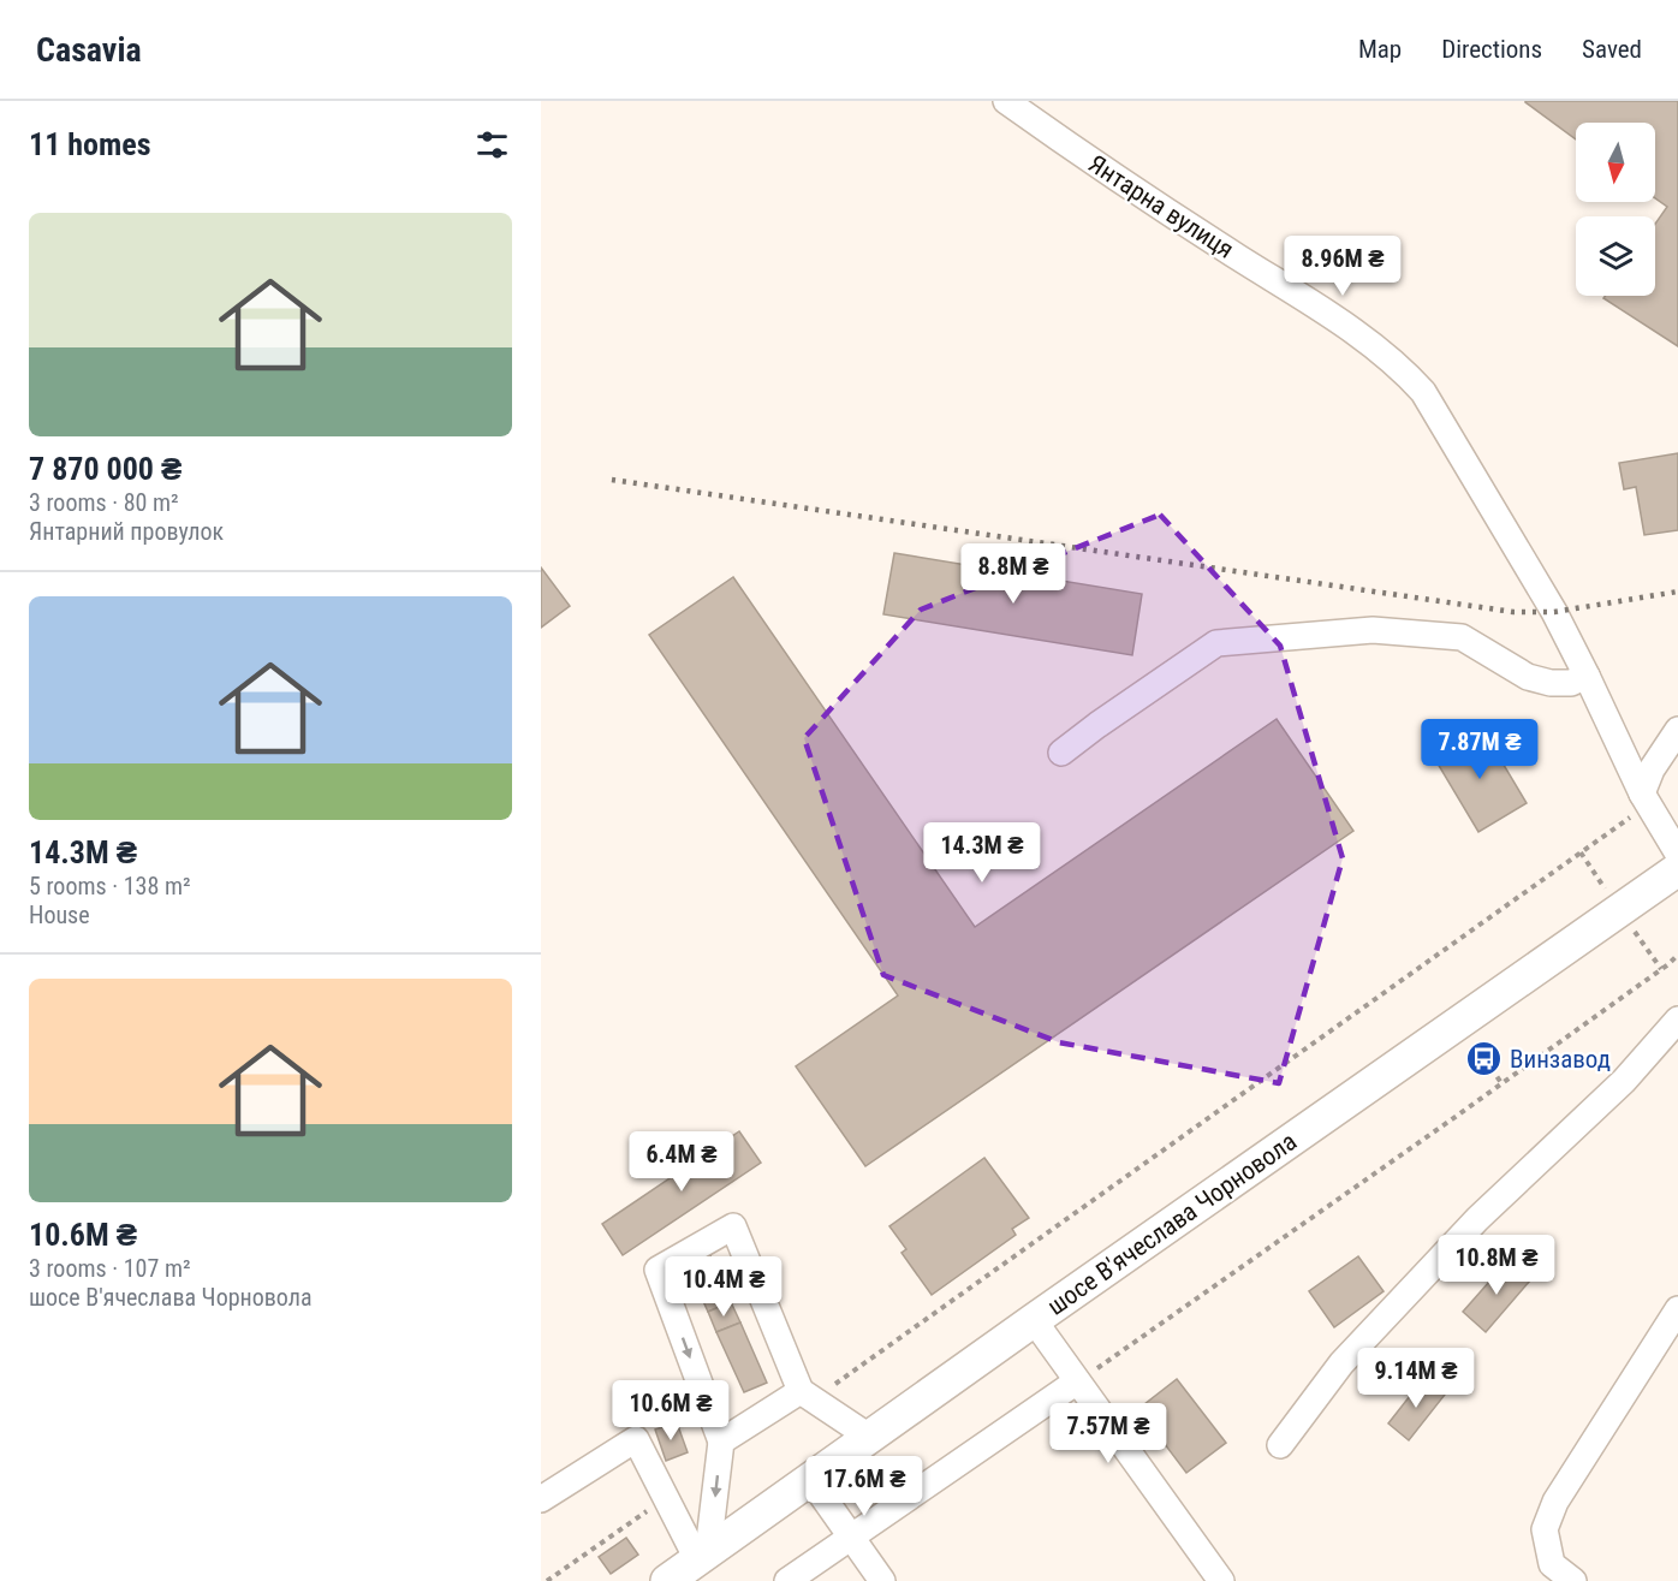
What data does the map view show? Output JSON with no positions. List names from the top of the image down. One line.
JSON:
{"streets":{"main road":["шосе В'ячеслава Чорновола"],"street":["Янтарна вулиця"]},"places":{"bus stop":["Винзавод"]},"north":"bottom","page":{"header":"Casavia","nav":["Map","Directions","Saved"],"heading":"11 homes","list":[{"name":"7 870 000 ₴","note":"3 rooms · 80 m² · Янтарний провулок"},{"name":"14.3M ₴","note":"5 rooms · 138 m² · House"},{"name":"10.6M ₴","note":"3 rooms · 107 m² · шосе В'ячеслава Чорновола"}],"price":["8.96M ₴","8.8M ₴","7.87M ₴","14.3M ₴","6.4M ₴","10.8M ₴","10.4M ₴","9.14M ₴","10.6M ₴","7.57M ₴","17.6M ₴"]}}
